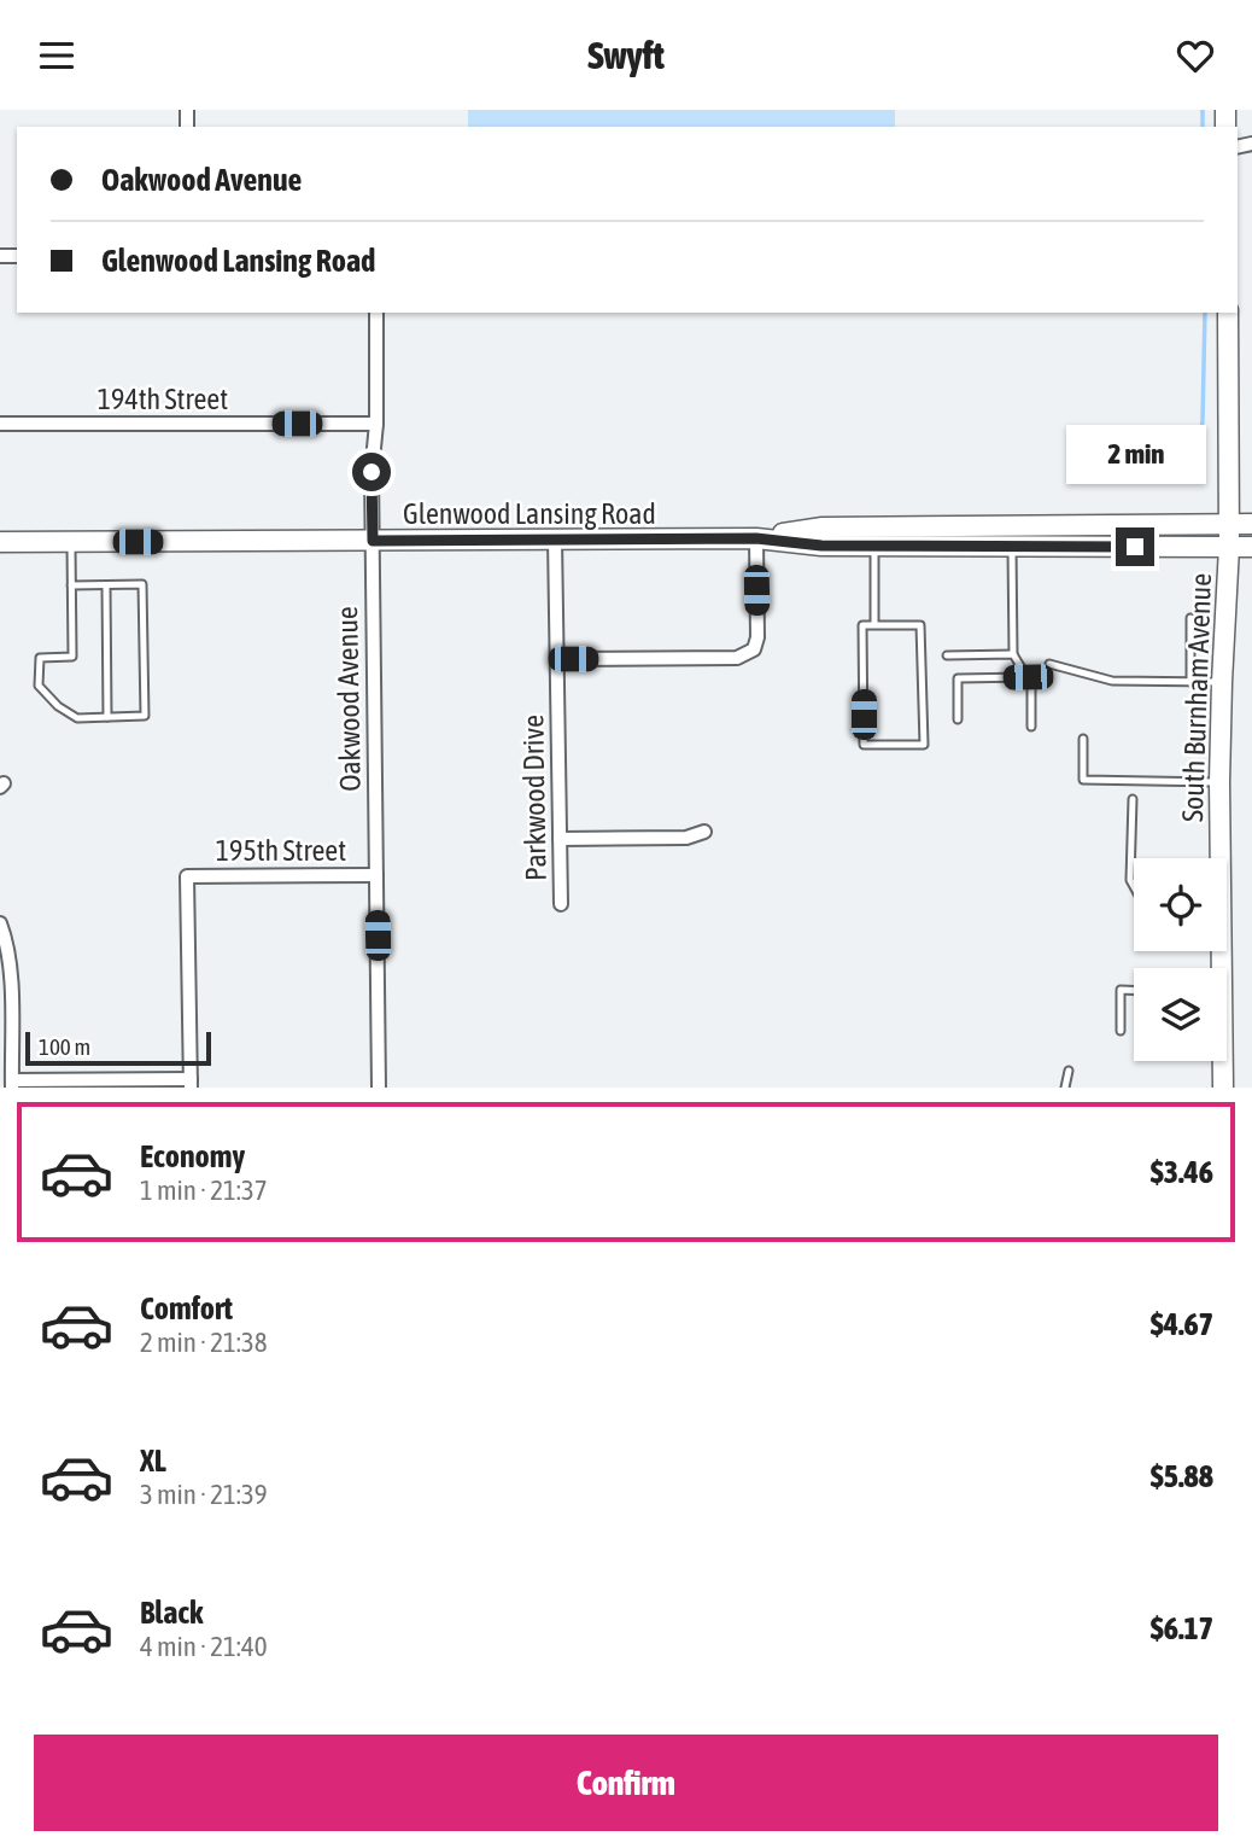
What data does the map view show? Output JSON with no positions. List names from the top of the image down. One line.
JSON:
{"streets":{"main road":["Glenwood Lansing Road","South Burnham Avenue"],"street":["194th Street","Oakwood Avenue","Parkwood Drive","195th Street"]},"crossings":[["194th Street","Oakwood Avenue"],["Glenwood Lansing Road","South Burnham Avenue"],["Glenwood Lansing Road","Oakwood Avenue"],["Glenwood Lansing Road","Parkwood Drive"],["Oakwood Avenue","195th Street"]],"scale_bar":"100 m","page":{"header":"Swyft","banner":["Oakwood Avenue","Glenwood Lansing Road"],"bubble":"2 min","scale":"100 m","list":[{"name":"Economy","note":"1 min · 21:37","value":"$3.46"},{"name":"Comfort","note":"2 min · 21:38","value":"$4.67"},{"name":"XL","note":"3 min · 21:39","value":"$5.88"},{"name":"Black","note":"4 min · 21:40","value":"$6.17"}],"buttons":"Confirm"}}
